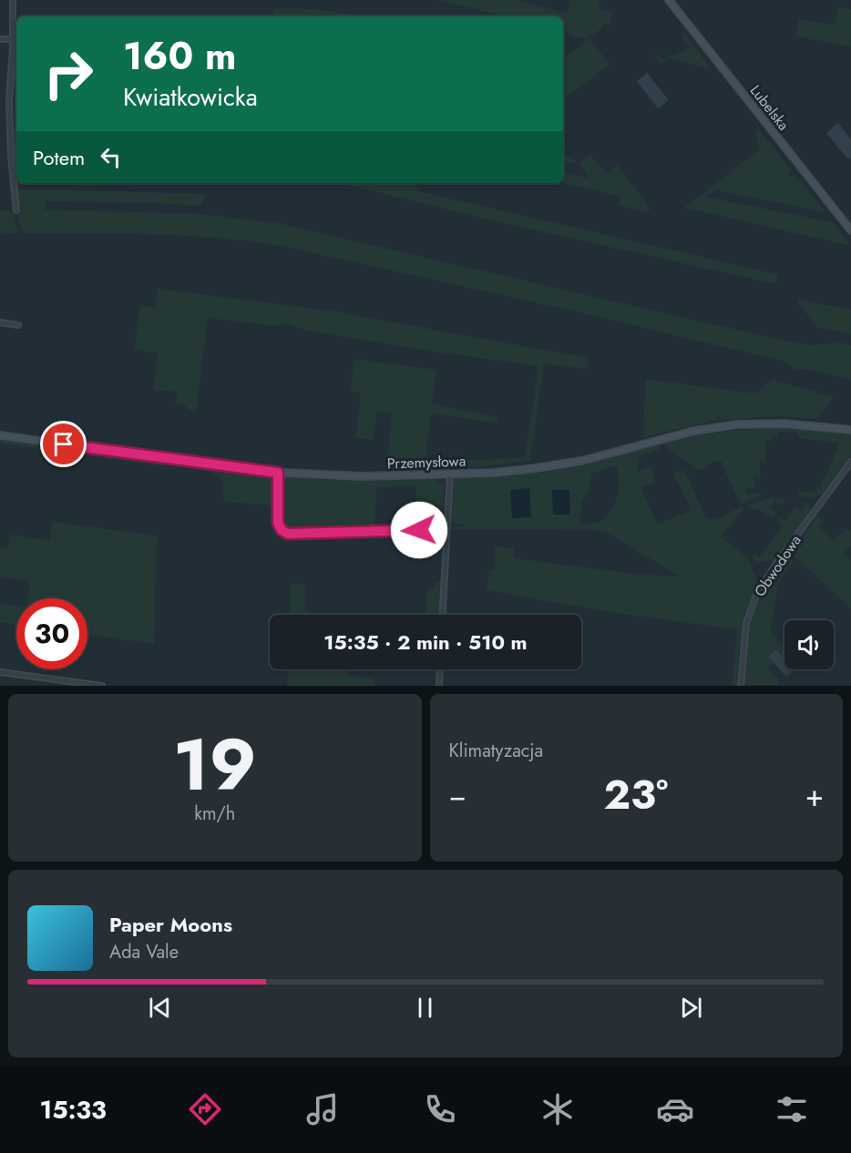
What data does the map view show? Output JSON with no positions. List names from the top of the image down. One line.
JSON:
{"streets":{"main road":["Lubelska","Przemysłowa"],"street":["Obwodowa"]},"page":{"turn":["160 m","Kwiatkowicka"],"then":"Potem","limit":"30","trip":"15:35 · 2 min · 510 m","tile":[["19","km/h"],"Klimatyzacja"],"heat":["−","23°","+"],"song":["Paper Moons","Ada Vale"],"tabs":"15:33"}}
